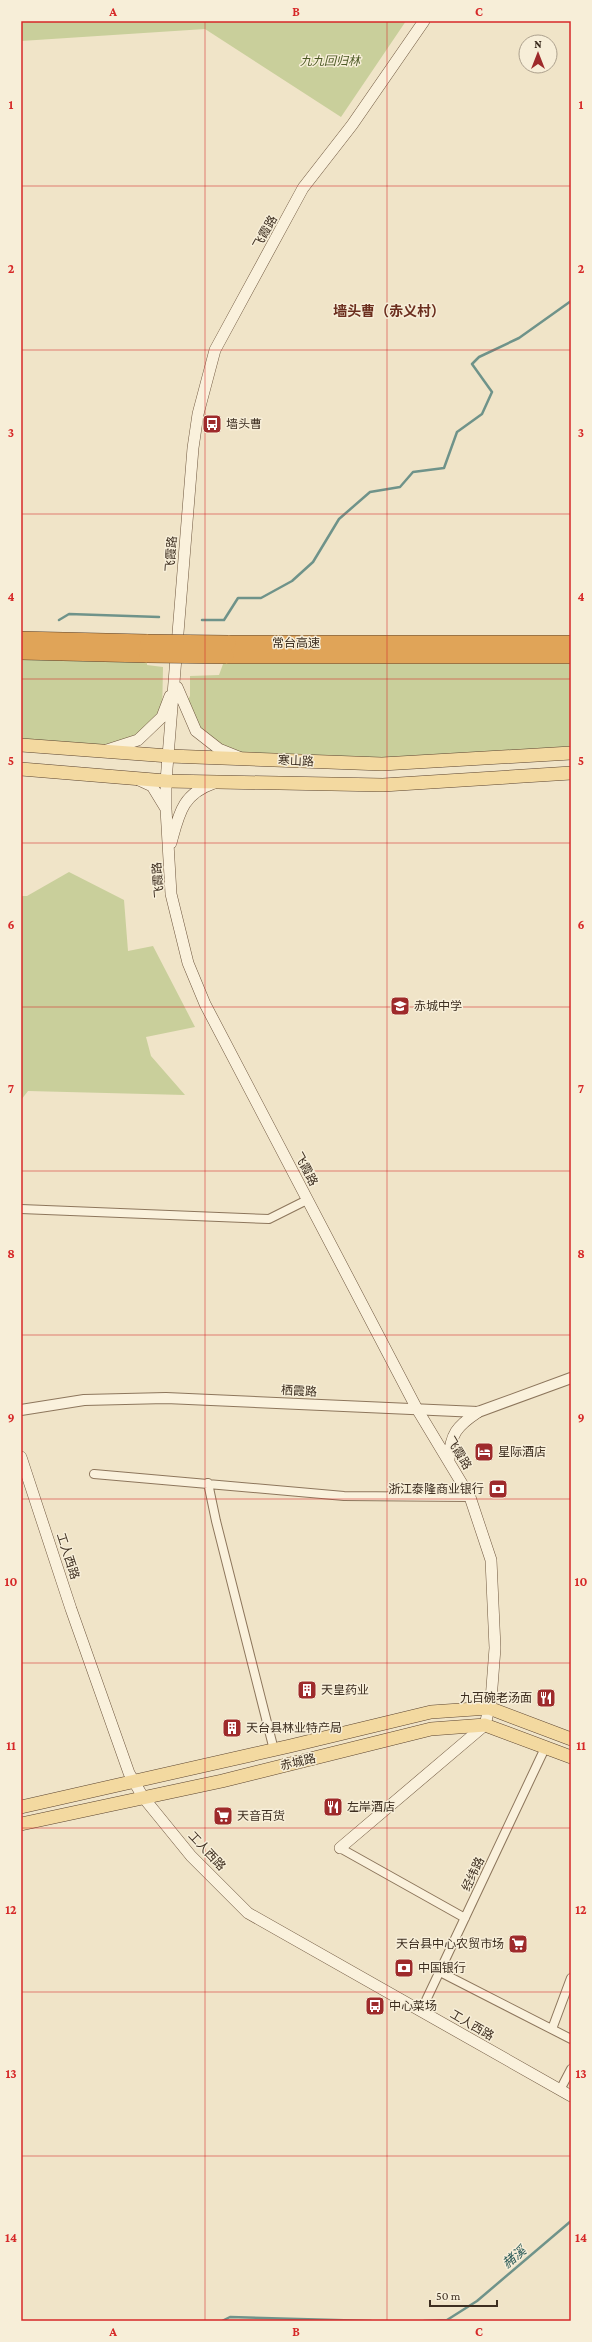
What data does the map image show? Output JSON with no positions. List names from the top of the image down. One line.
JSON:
{"streets":{"highway":["常台高速"],"main road":["飞霞路","寒山路","工人西路","赤城路"],"street":["栖霞路","经纬路"]},"crossings":[["飞霞路","寒山路"],["飞霞路","栖霞路"],["飞霞路","赤城路"],["工人西路","赤城路"],["工人西路","经纬路"],["赤城路","经纬路"]],"districts":["墙头曹（赤义村）"],"water":["赭溪"],"parks":["九九回归林"],"places":{"bus stop":["墙头曹","中心菜场"],"school or university":["赤城中学"],"hotel":["星际酒店"],"bank":["浙江泰隆商业银行","中国银行"],"building":["天皇药业","天台县林业特产局"],"restaurant":["九百碗老汤面","左岸酒店"],"supermarket":["天音百货","天台县中心农贸市场"]},"scale_bar":"50 m","north":"top","grid":{"columns":["A","B","C"],"rows":["1","2","3","4","5","6","7","8","9","10","11","12","13","14"]}}
